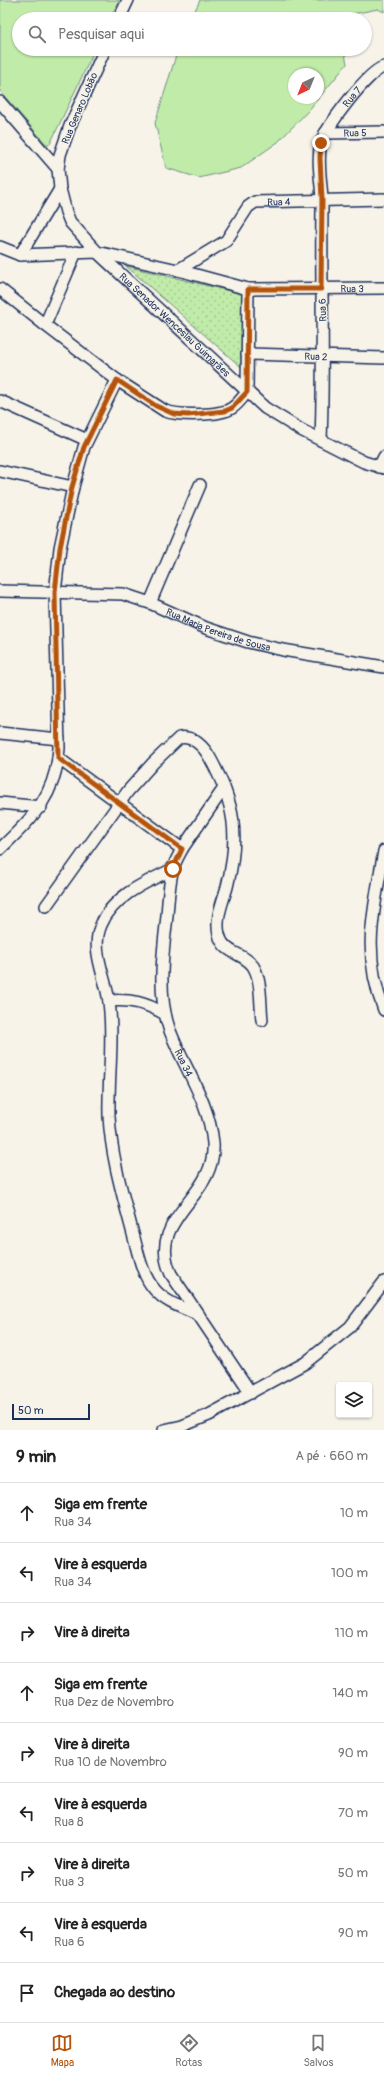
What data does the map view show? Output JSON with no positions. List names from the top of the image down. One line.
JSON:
{"streets":{"street":["Rua 7","Rua Genaro Lobão","Rua 5","Rua 4","Rua 3","Rua 6","Rua Senador Wenceslau Guimarães","Rua 2","Rua Maria Pereira de Sousa","Rua 34"]},"crossings":[["Rua 7","Rua 5"],["Rua 7","Rua 6"],["Rua Genaro Lobão","Rua Senador Wenceslau Guimarães"],["Rua 5","Rua 6"],["Rua 4","Rua 3"],["Rua 4","Rua 6"],["Rua 3","Rua 6"],["Rua 3","Rua Senador Wenceslau Guimarães"],["Rua 6","Rua Senador Wenceslau Guimarães"],["Rua 6","Rua 2"]],"scale_bar":"50 m","north":"bottom left","page":{"search":"Pesquisar aqui","scale":"50 m","heading":["9 min","A pé · 660 m"],"list":[["Siga em frente","Rua 34","10 m"],["Vire à esquerda","Rua 34","100 m"],["Vire à direita","110 m"],["Siga em frente","Rua Dez de Novembro","140 m"],["Vire à direita","Rua 10 de Novembro","90 m"],["Vire à esquerda","Rua 8","70 m"],["Vire à direita","Rua 3","50 m"],["Vire à esquerda","Rua 6","90 m"],"Chegada ao destino"],"nav":["Mapa","Rotas","Salvos"]}}
